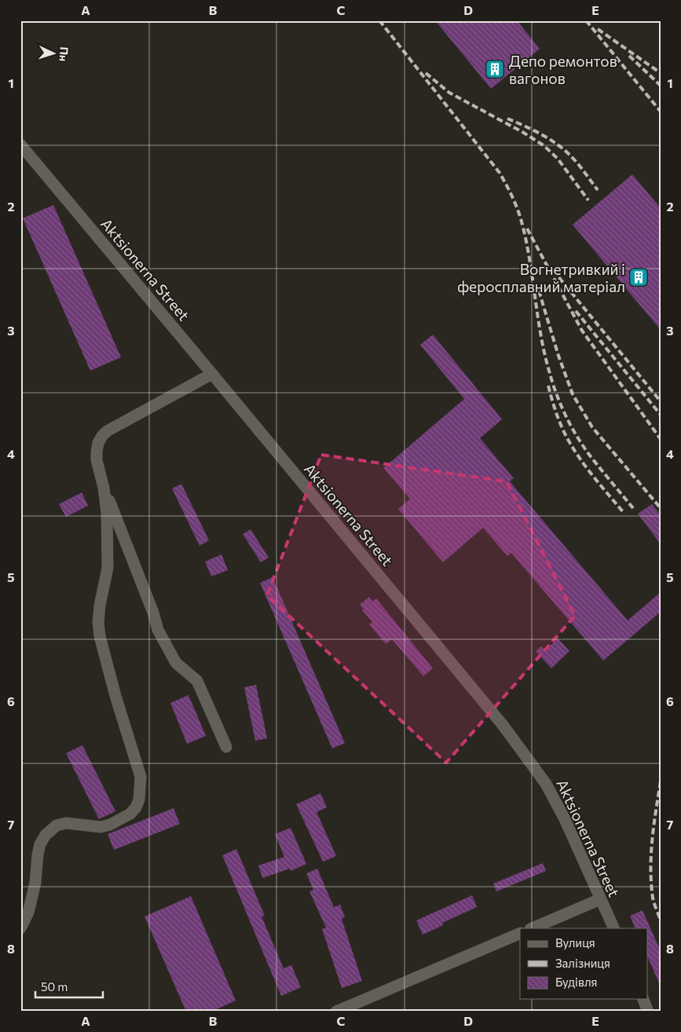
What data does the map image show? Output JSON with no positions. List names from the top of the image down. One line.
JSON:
{"streets":{"street":["Aktsionerna Street"]},"places":{"building":["Депо ремонтов вагонов","Вогнетривкий і феросплавний матеріал"]},"legend":["Вулиця","Залізниця","Будівля"],"scale_bar":"50 m","north":"right","grid":{"columns":["A","B","C","D","E"],"rows":["1","2","3","4","5","6","7","8"]}}
